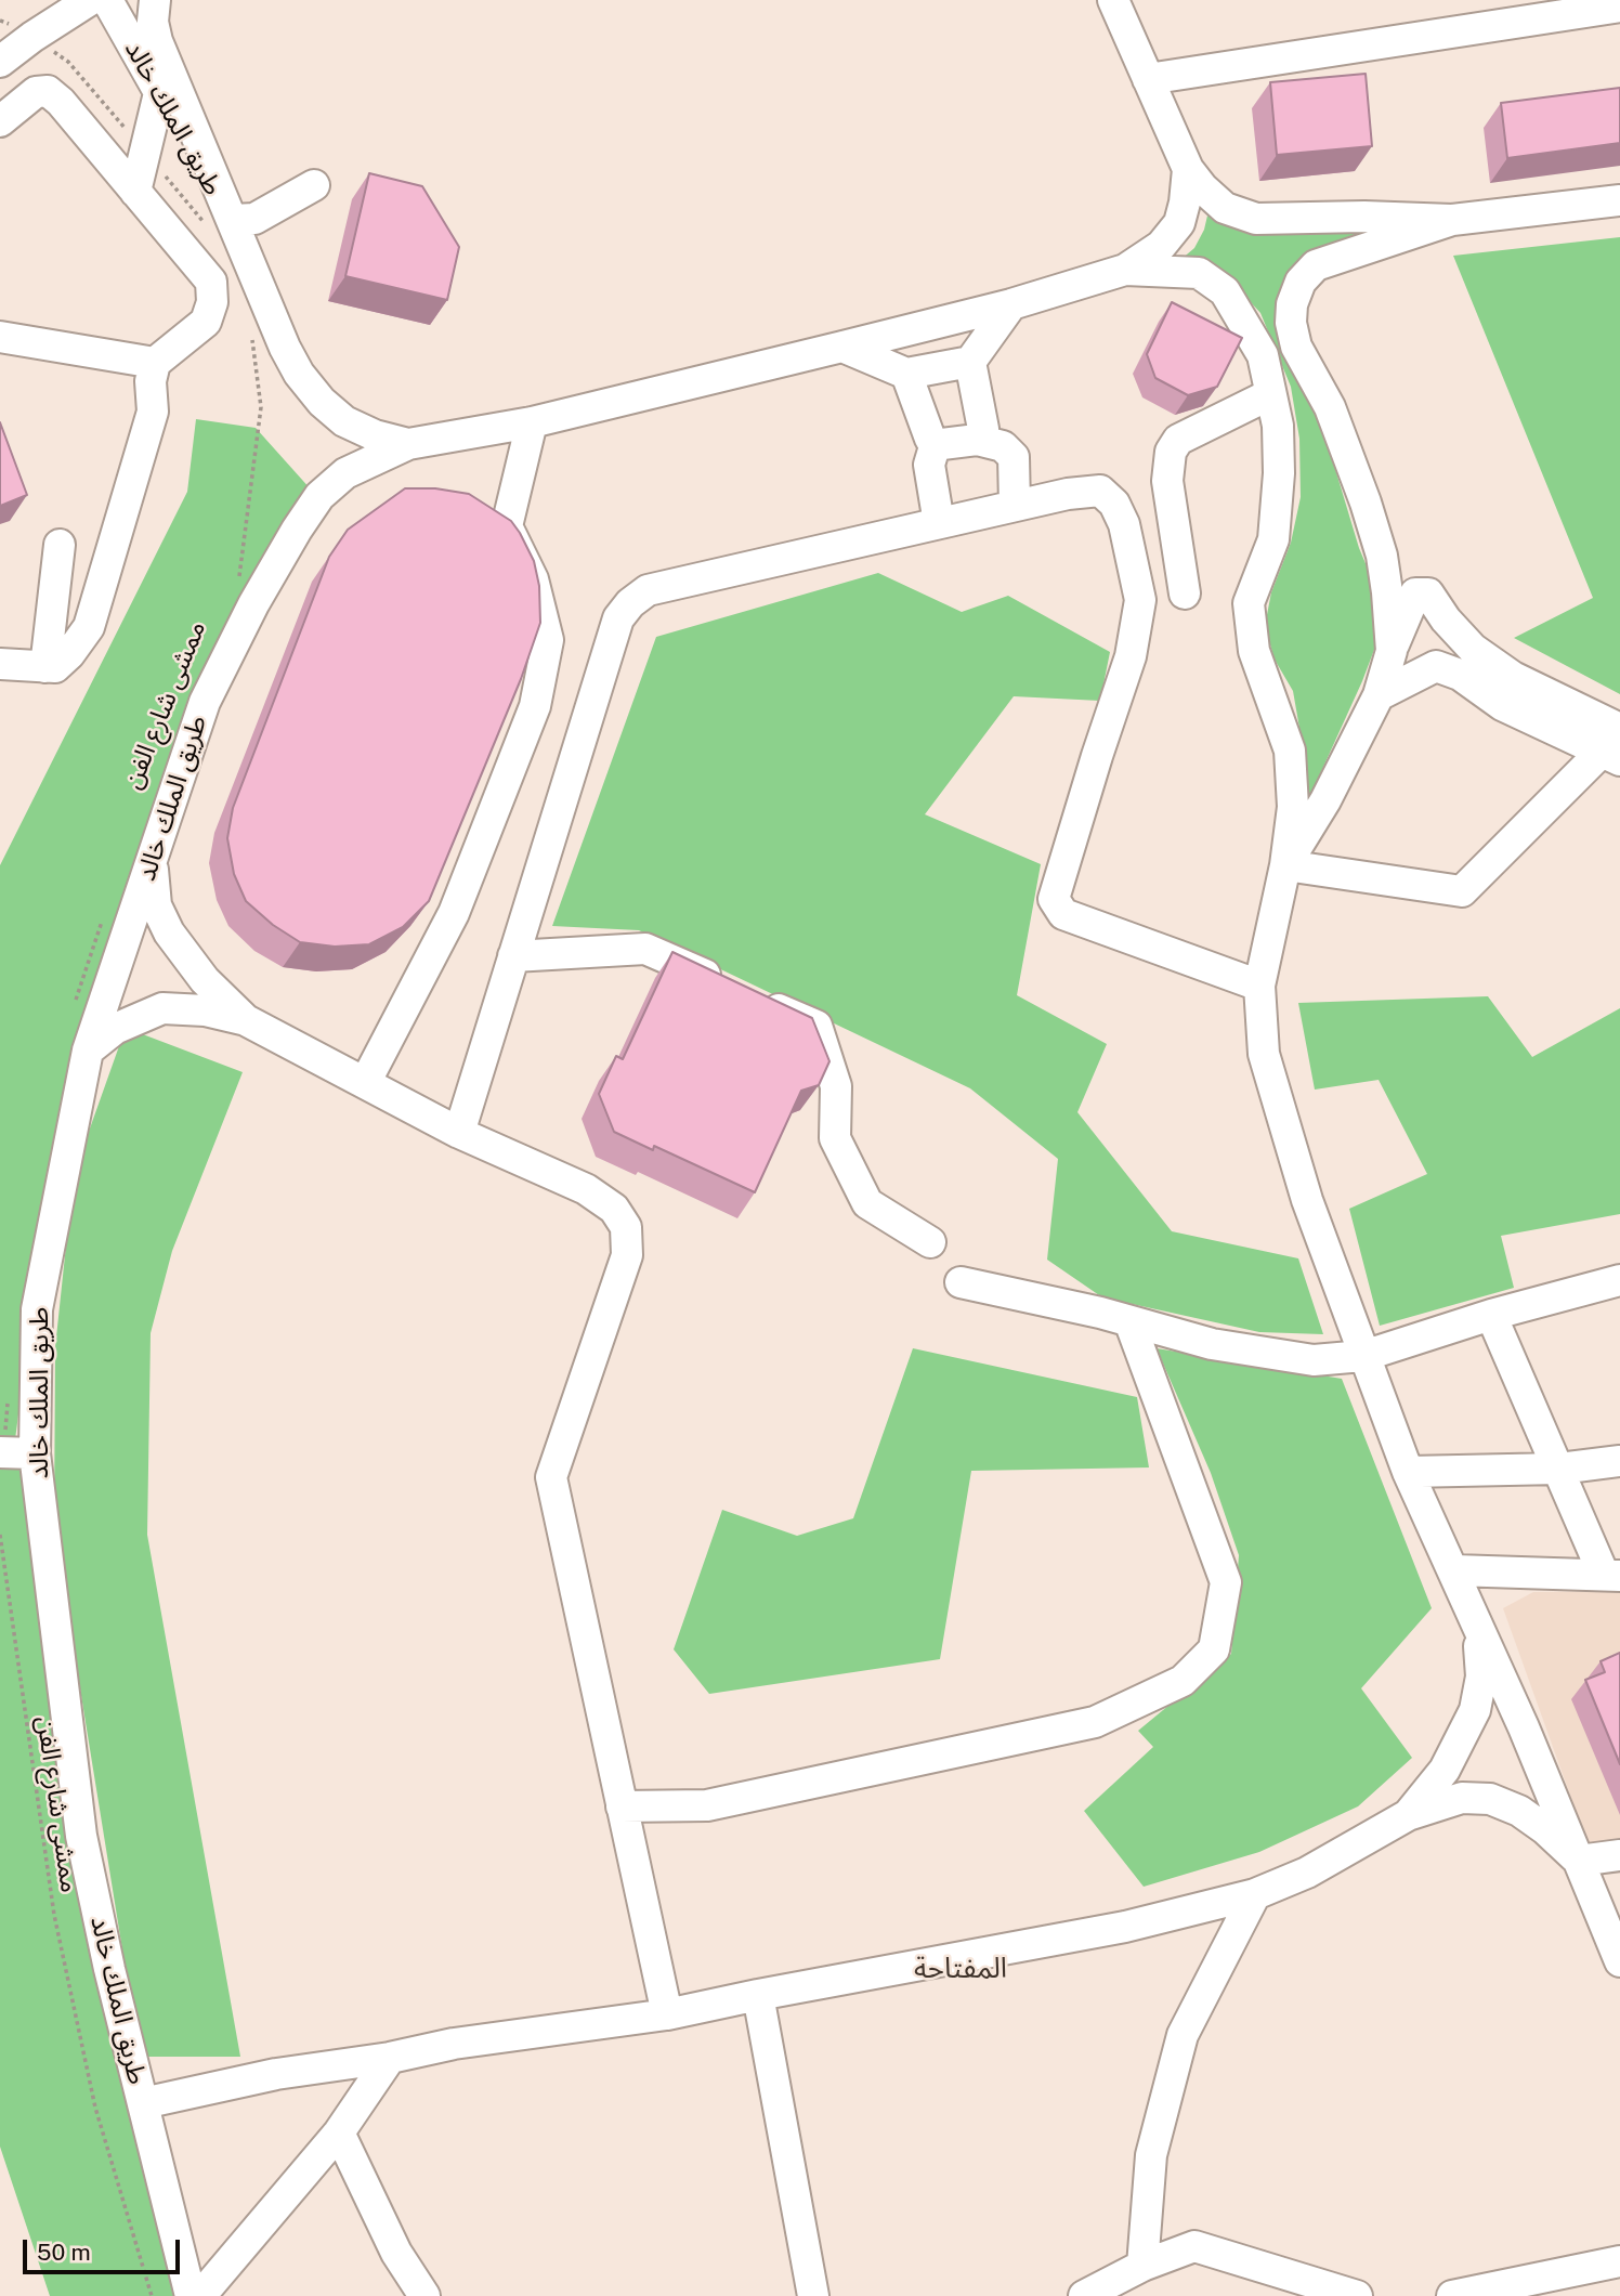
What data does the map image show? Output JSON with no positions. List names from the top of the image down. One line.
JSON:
{"streets":{"street":["طريق الملك خالد"],"path":["ممشى شارع الفن"]},"districts":["المفتاحة"],"scale_bar":"50 m"}
